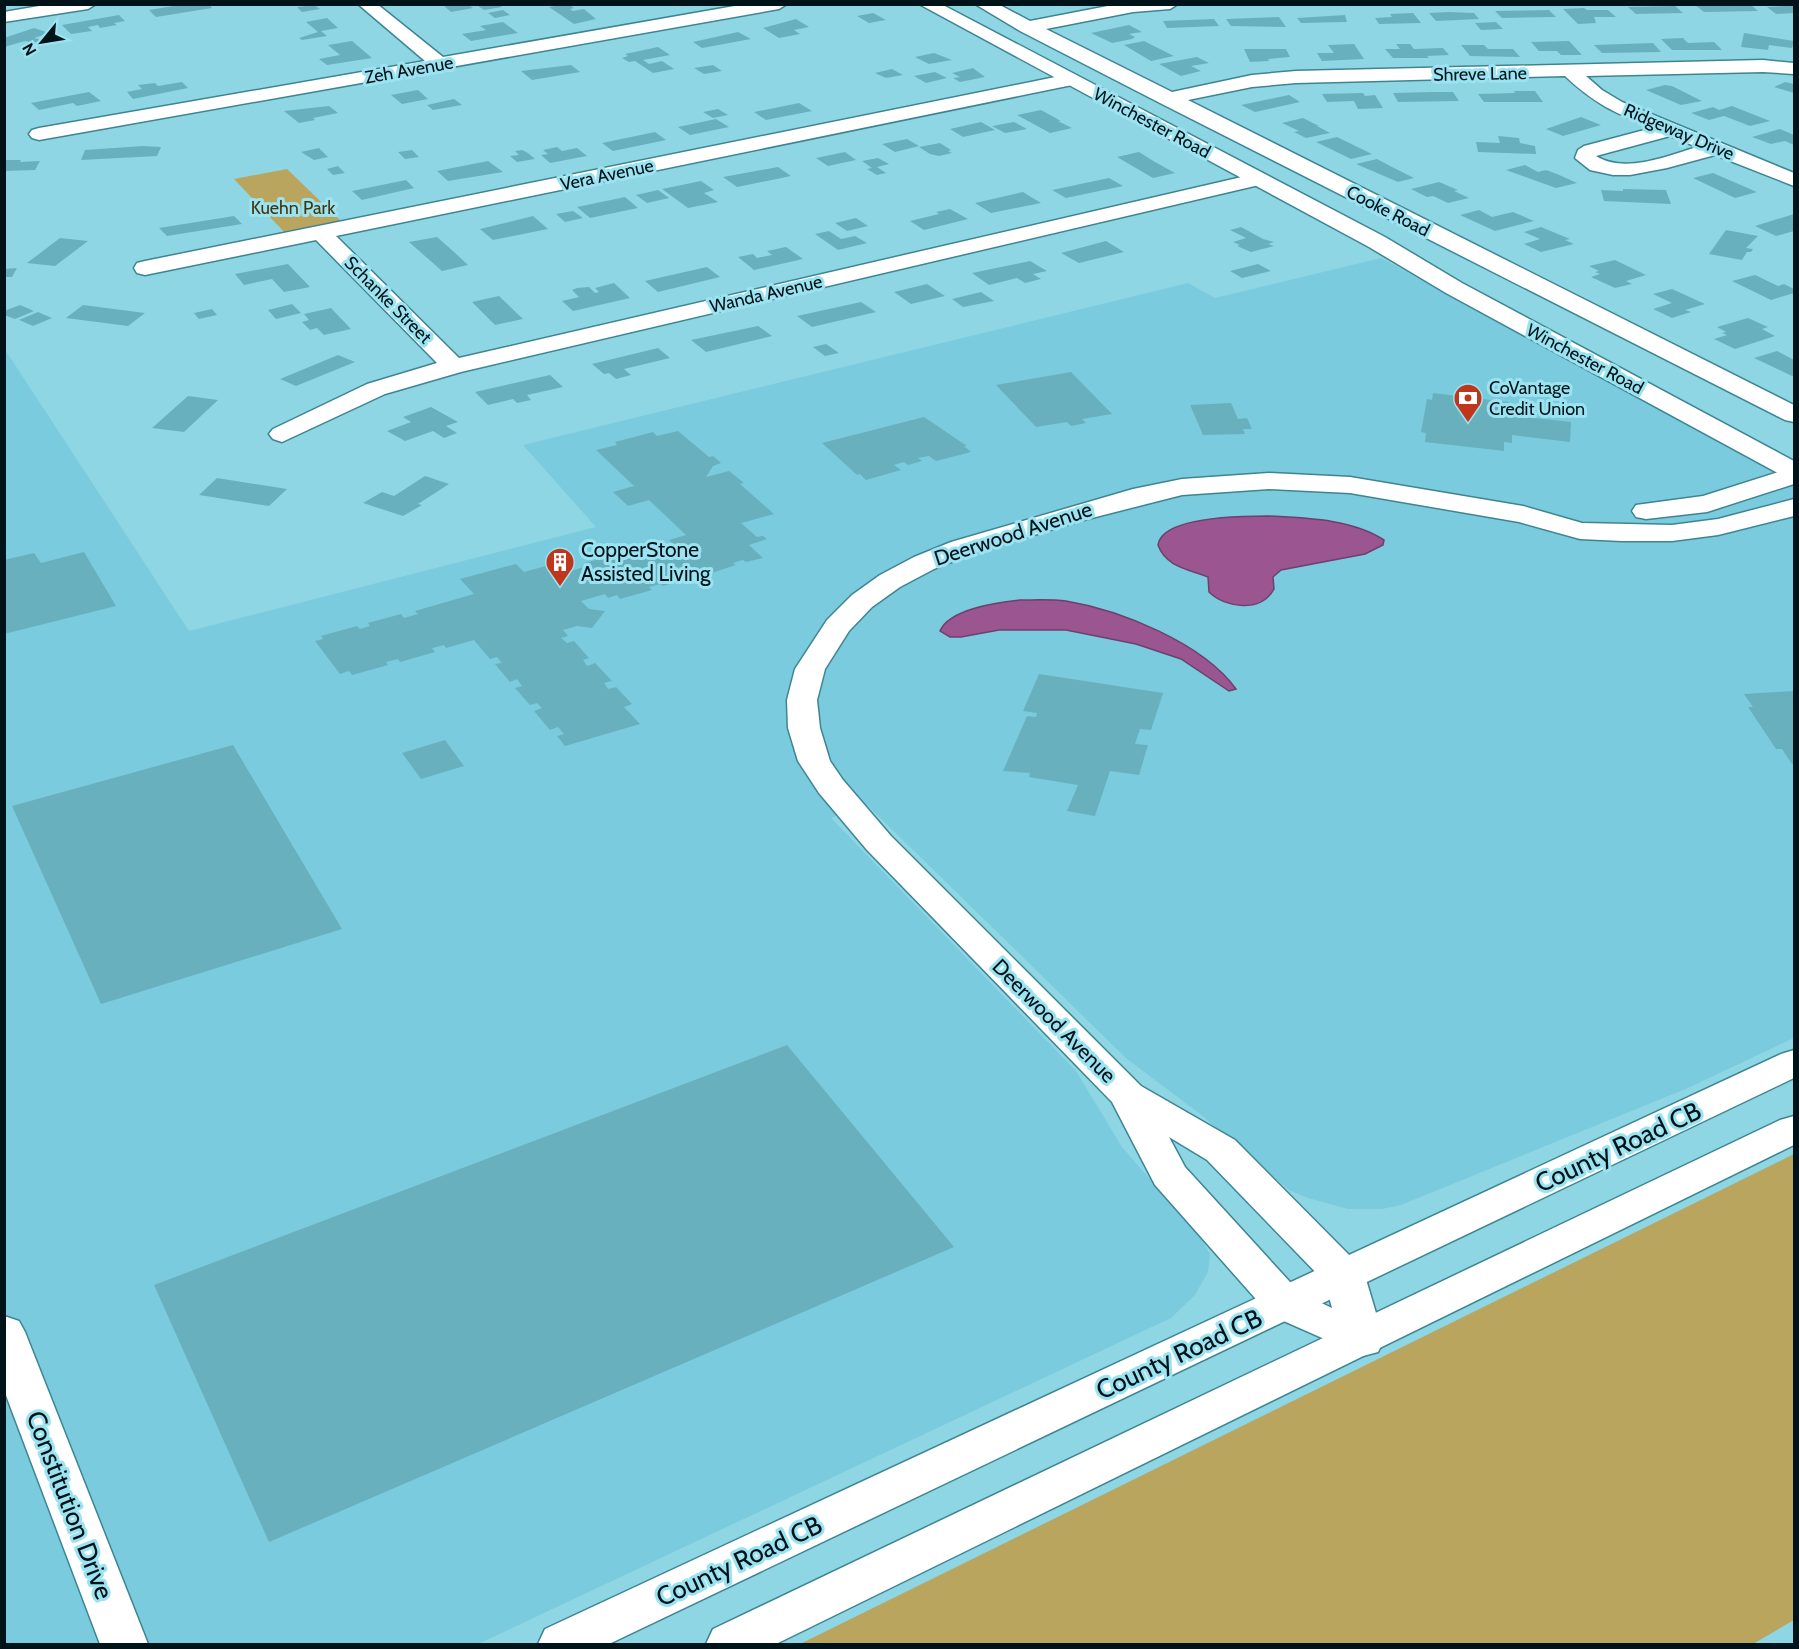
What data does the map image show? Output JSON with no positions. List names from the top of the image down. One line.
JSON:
{"streets":{"street":["Zeh Avenue","Shreve Lane","Winchester Road","Ridgeway Drive","Vera Avenue","Cooke Road","Wanda Avenue","Schanke Street","Deerwood Avenue","County Road CB","Constitution Drive"]},"crossings":[["Shreve Lane","Ridgeway Drive"],["Shreve Lane","Cooke Road"],["Winchester Road","Vera Avenue"],["Winchester Road","Wanda Avenue"],["Winchester Road","Deerwood Avenue"],["Vera Avenue","Schanke Street"],["Wanda Avenue","Schanke Street"],["Deerwood Avenue","County Road CB"]],"parks":["Kuehn Park"],"places":{"bank":["CoVantage Credit Union"],"building":["CopperStone Assisted Living"]},"north":"bottom left"}
